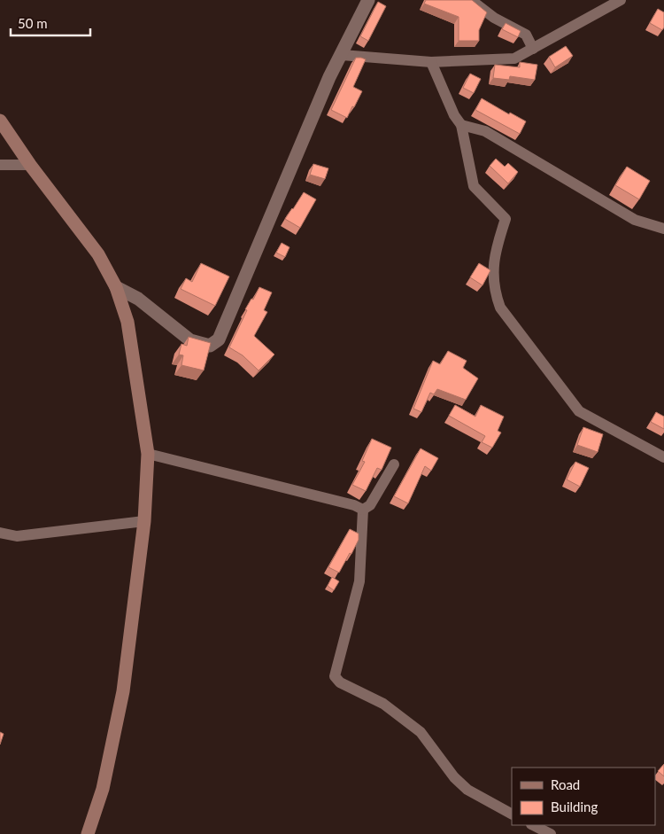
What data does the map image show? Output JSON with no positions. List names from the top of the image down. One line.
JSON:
{"legend":["Road","Building"],"scale_bar":"50 m"}
